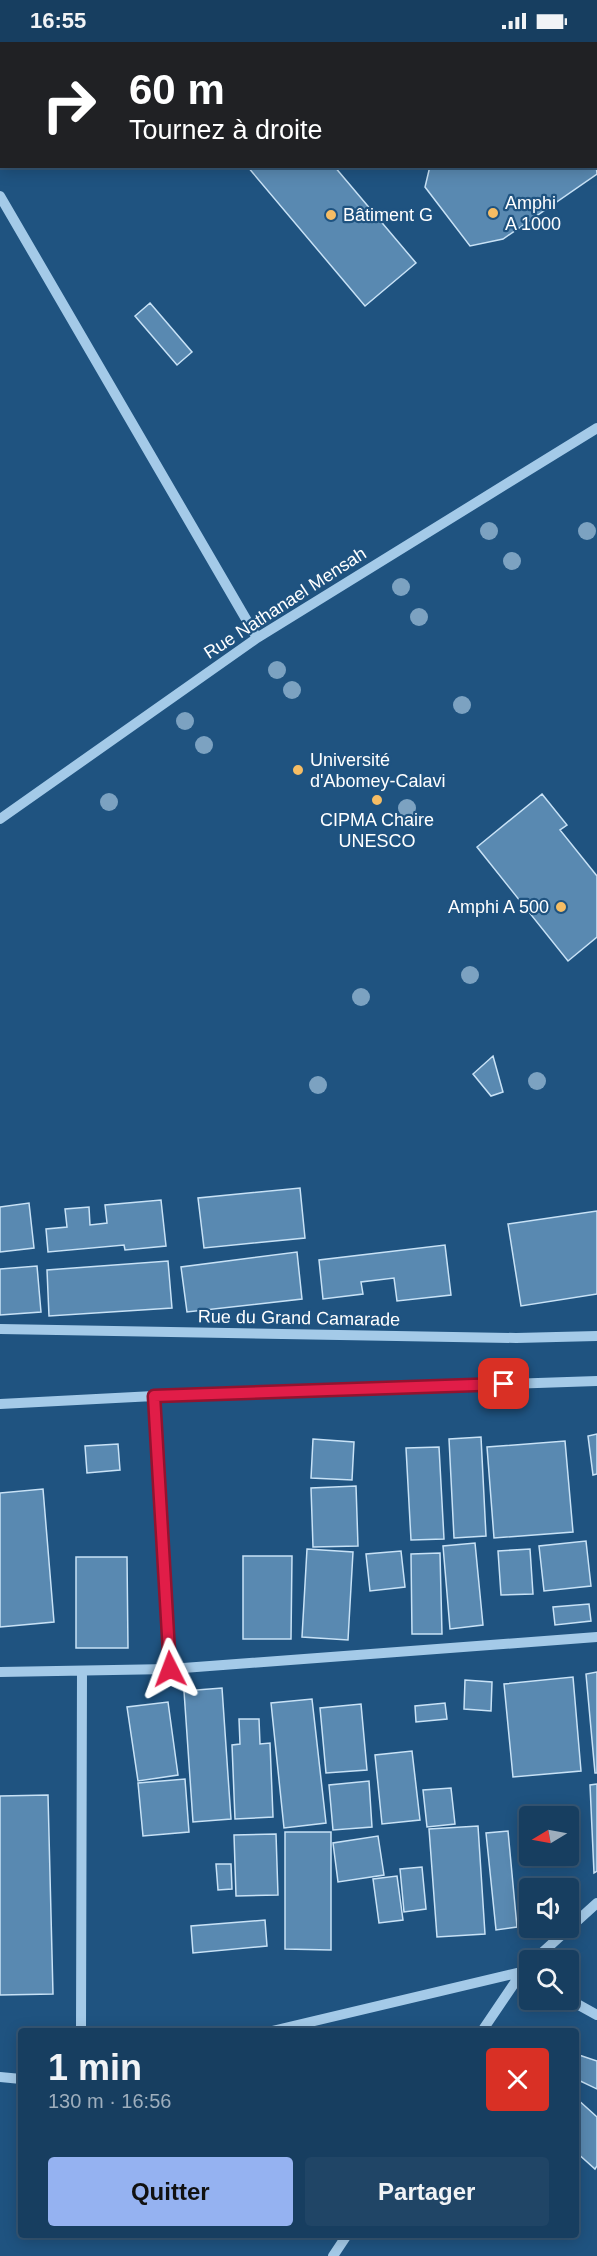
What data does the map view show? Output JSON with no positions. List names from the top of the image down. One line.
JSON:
{"streets":{"street":["Rue Nathanael Mensah","Rue du Grand Camarade"]},"places":["Amphi A 1000","Bâtiment G","Université d'Abomey-Calavi","CIPMA Chaire UNESCO","Amphi A 500"],"north":"left","page":{"status":"16:55","turn":["60 m","Tournez à droite"],"heading":["1 min","130 m · 16:56"],"buttons":["Quitter","Partager"]}}
